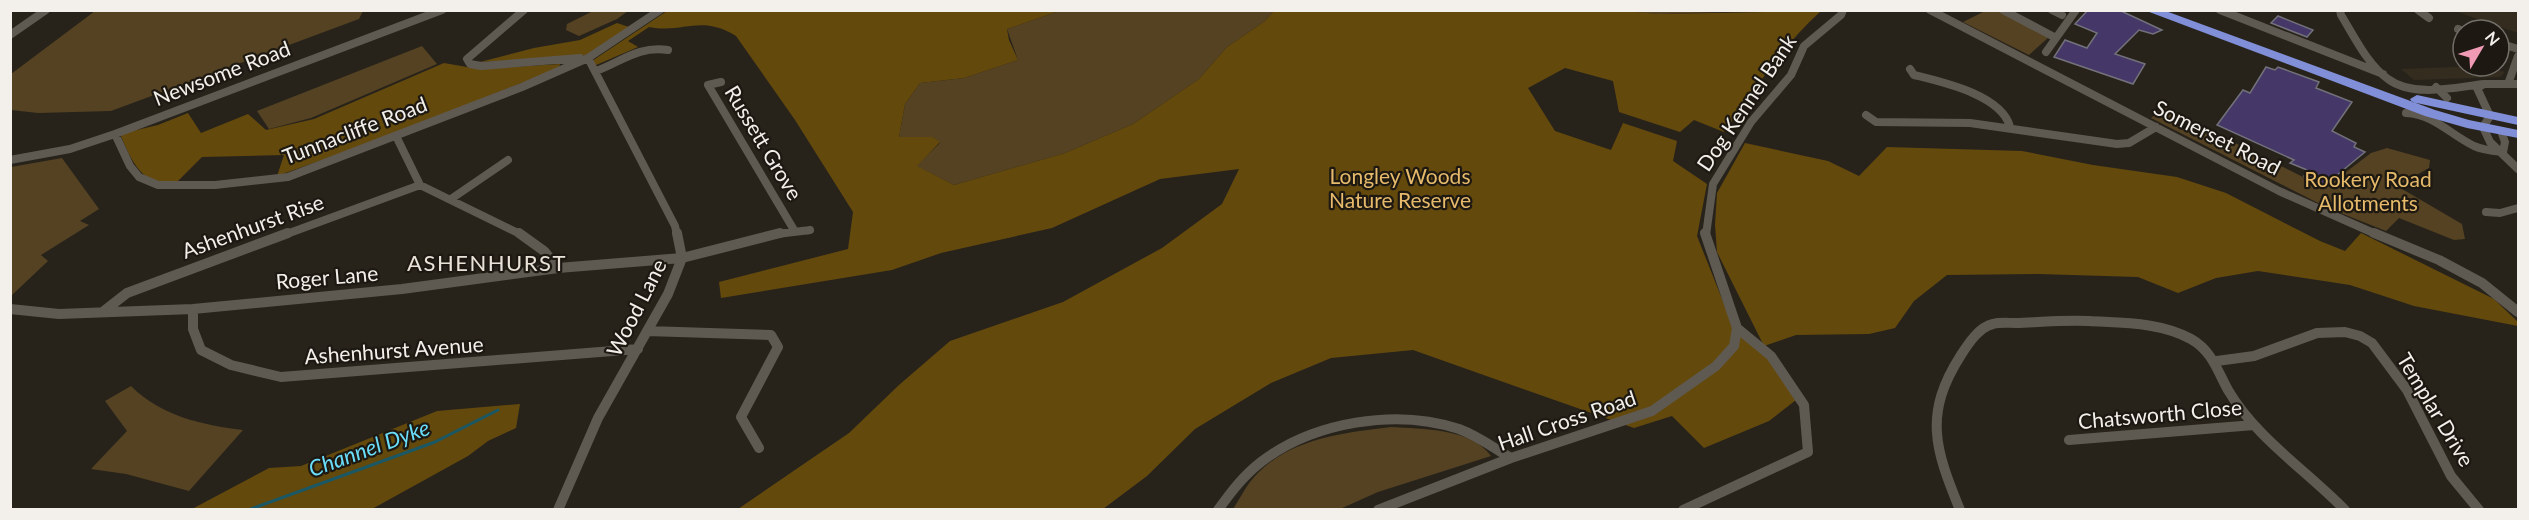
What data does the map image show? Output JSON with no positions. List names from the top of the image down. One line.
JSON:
{"streets":{"street":["Newsome Road","Dog Kennel Bank","Tunnacliffe Road","Somerset Road","Russett Grove","Ashenhurst Rise","Roger Lane","Wood Lane","Ashenhurst Avenue","Templar Drive","Chatsworth Close","Hall Cross Road"]},"crossings":[["Newsome Road","Tunnacliffe Road"],["Dog Kennel Bank","Hall Cross Road"],["Tunnacliffe Road","Wood Lane"],["Russett Grove","Roger Lane"],["Ashenhurst Rise","Roger Lane"],["Roger Lane","Wood Lane"],["Roger Lane","Ashenhurst Avenue"],["Wood Lane","Ashenhurst Avenue"]],"districts":["ASHENHURST"],"water":["Channel Dyke"],"parks":["Longley Woods Nature Reserve","Rookery Road Allotments"],"north":"top right"}
